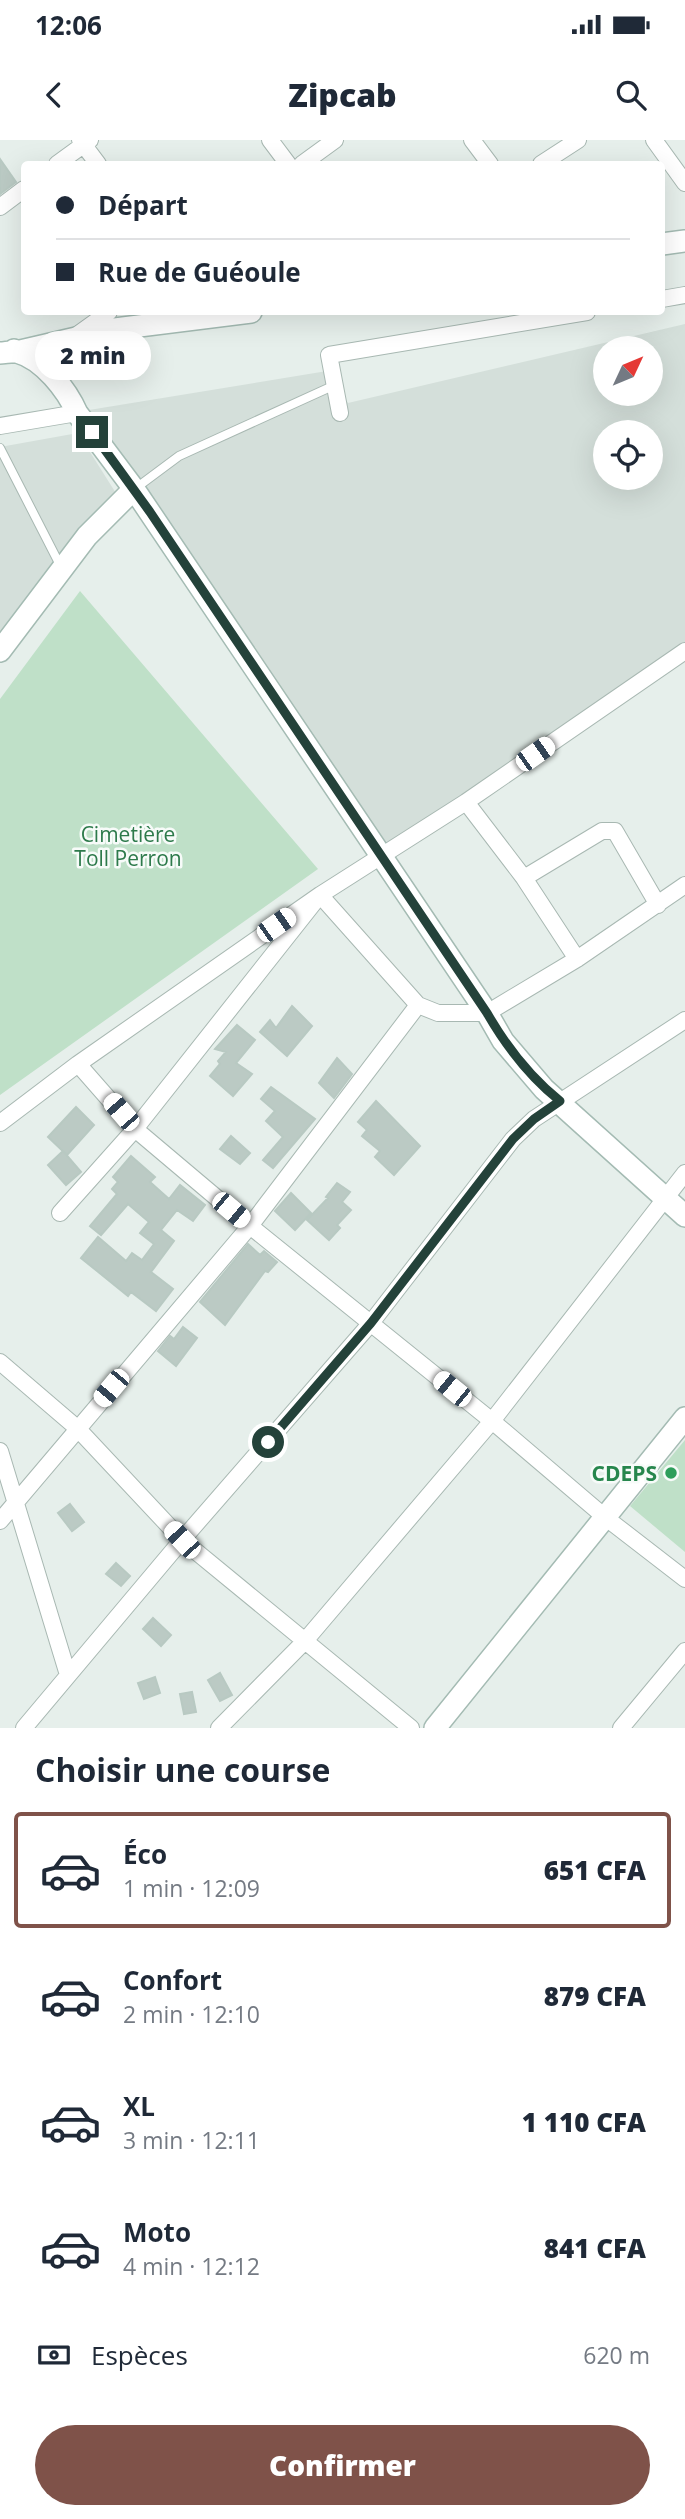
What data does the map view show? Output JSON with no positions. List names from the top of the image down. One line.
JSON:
{"parks":["Cimetière Toll Perron"],"places":["CDEPS"],"north":"top right","page":{"status":"12:06","header":"Zipcab","banner":["Départ","Rue de Guéoule"],"bubble":"2 min","heading":"Choisir une course","list":[{"name":"Éco","note":"1 min · 12:09","value":"651 CFA"},{"name":"Confort","note":"2 min · 12:10","value":"879 CFA"},{"name":"XL","note":"3 min · 12:11","value":"1 110 CFA"},{"name":"Moto","note":"4 min · 12:12","value":"841 CFA"}],"pay":["Espèces","620 m"],"buttons":"Confirmer"}}
